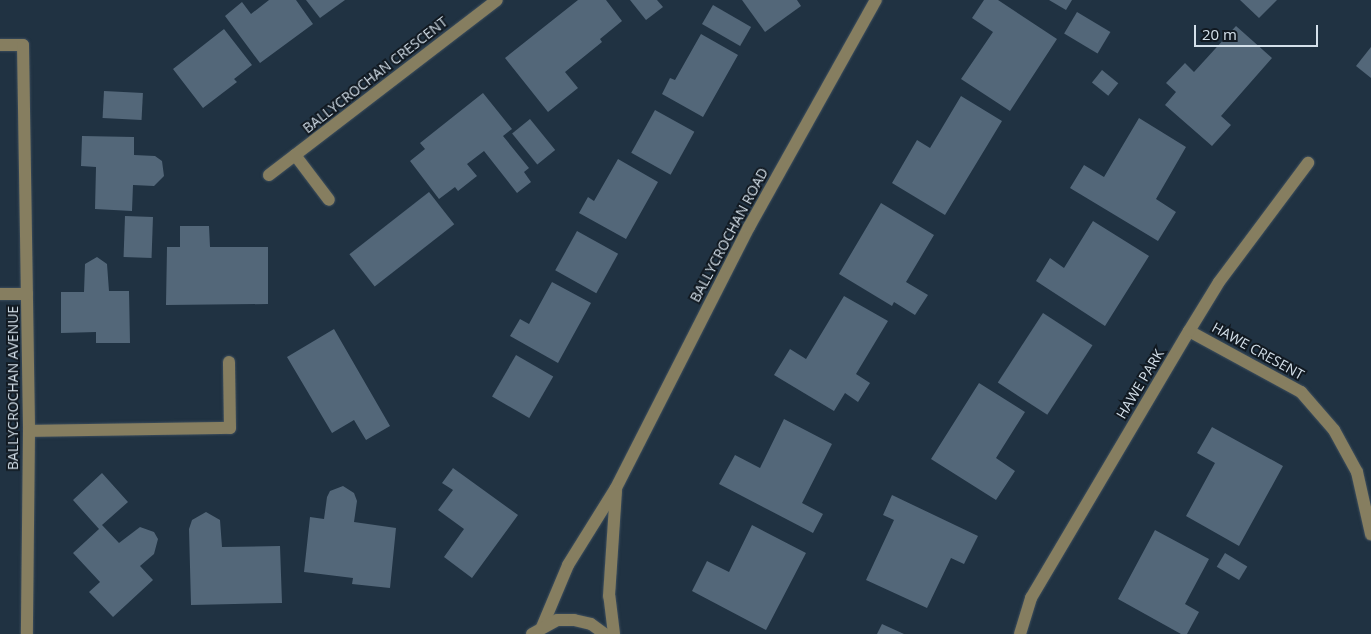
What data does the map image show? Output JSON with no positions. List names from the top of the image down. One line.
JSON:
{"streets":{"street":["BALLYCROCHAN CRESCENT","BALLYCROCHAN ROAD","HAWE CRESENT","HAWE PARK","BALLYCROCHAN AVENUE"]},"crossings":[["HAWE CRESENT","HAWE PARK"]],"scale_bar":"20 m"}
